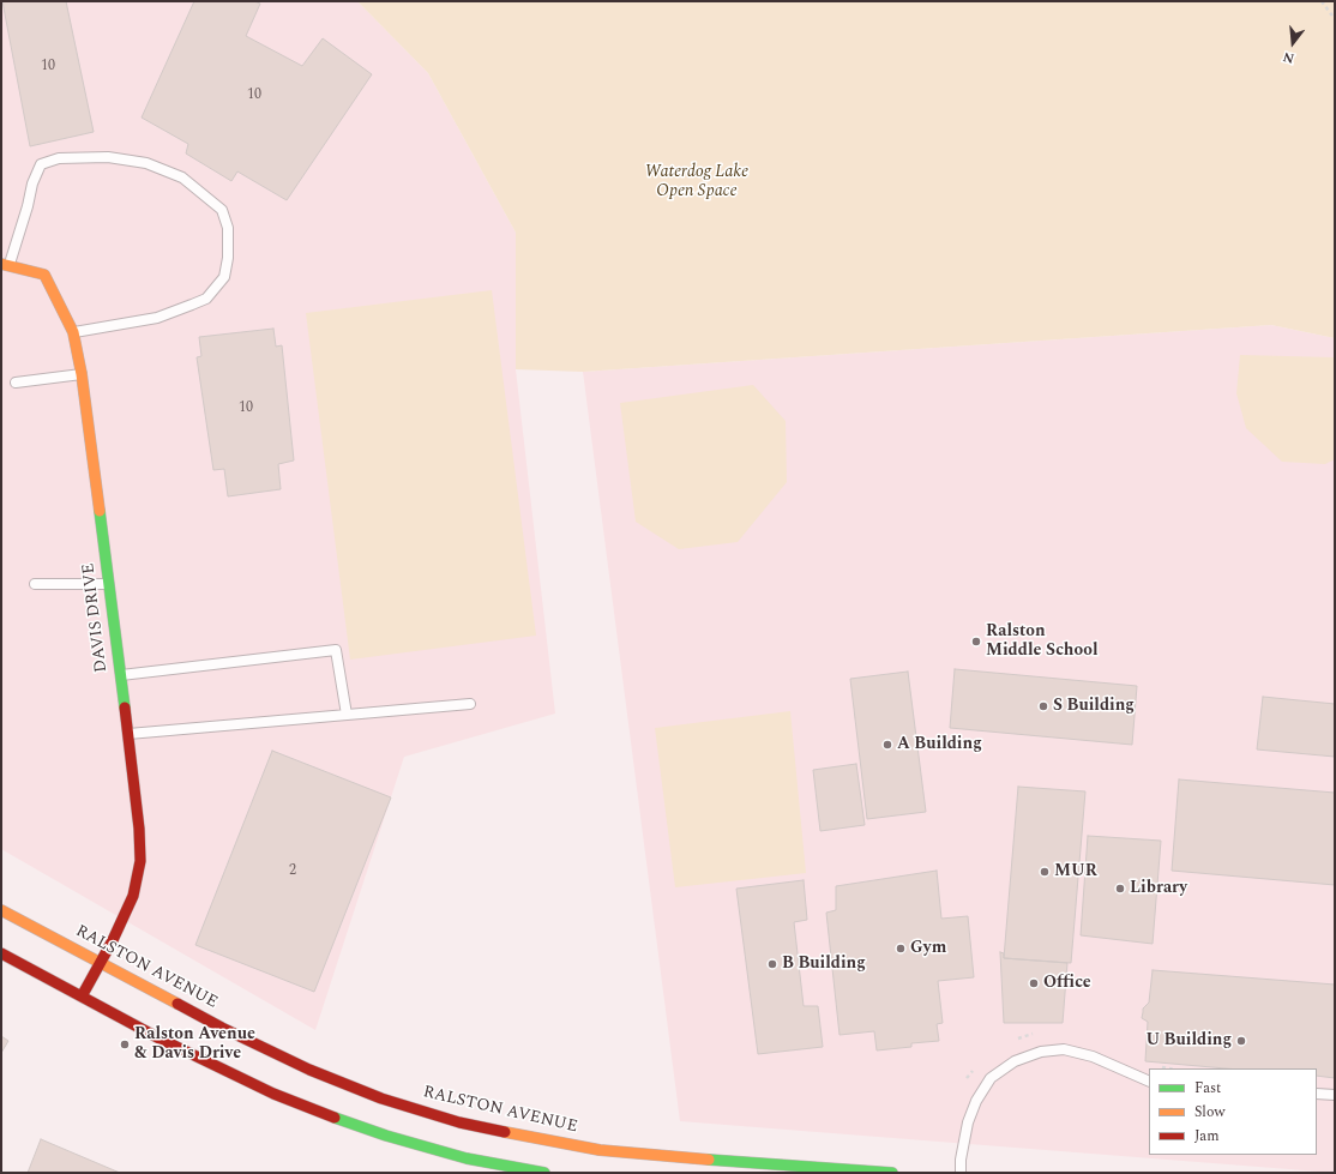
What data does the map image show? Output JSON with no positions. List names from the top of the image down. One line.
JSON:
{"streets":{"main road":["DAVIS DRIVE","RALSTON AVENUE"]},"crossings":[["DAVIS DRIVE","RALSTON AVENUE"]],"parks":["Waterdog Lake Open Space"],"places":["Ralston Middle School","S Building","A Building","MUR","Library","Gym","B Building","Office","U Building","Ralston Avenue & Davis Drive"],"house_numbers":["10","10","10","2"],"legend":["Fast","Slow","Jam"],"north":"bottom"}
